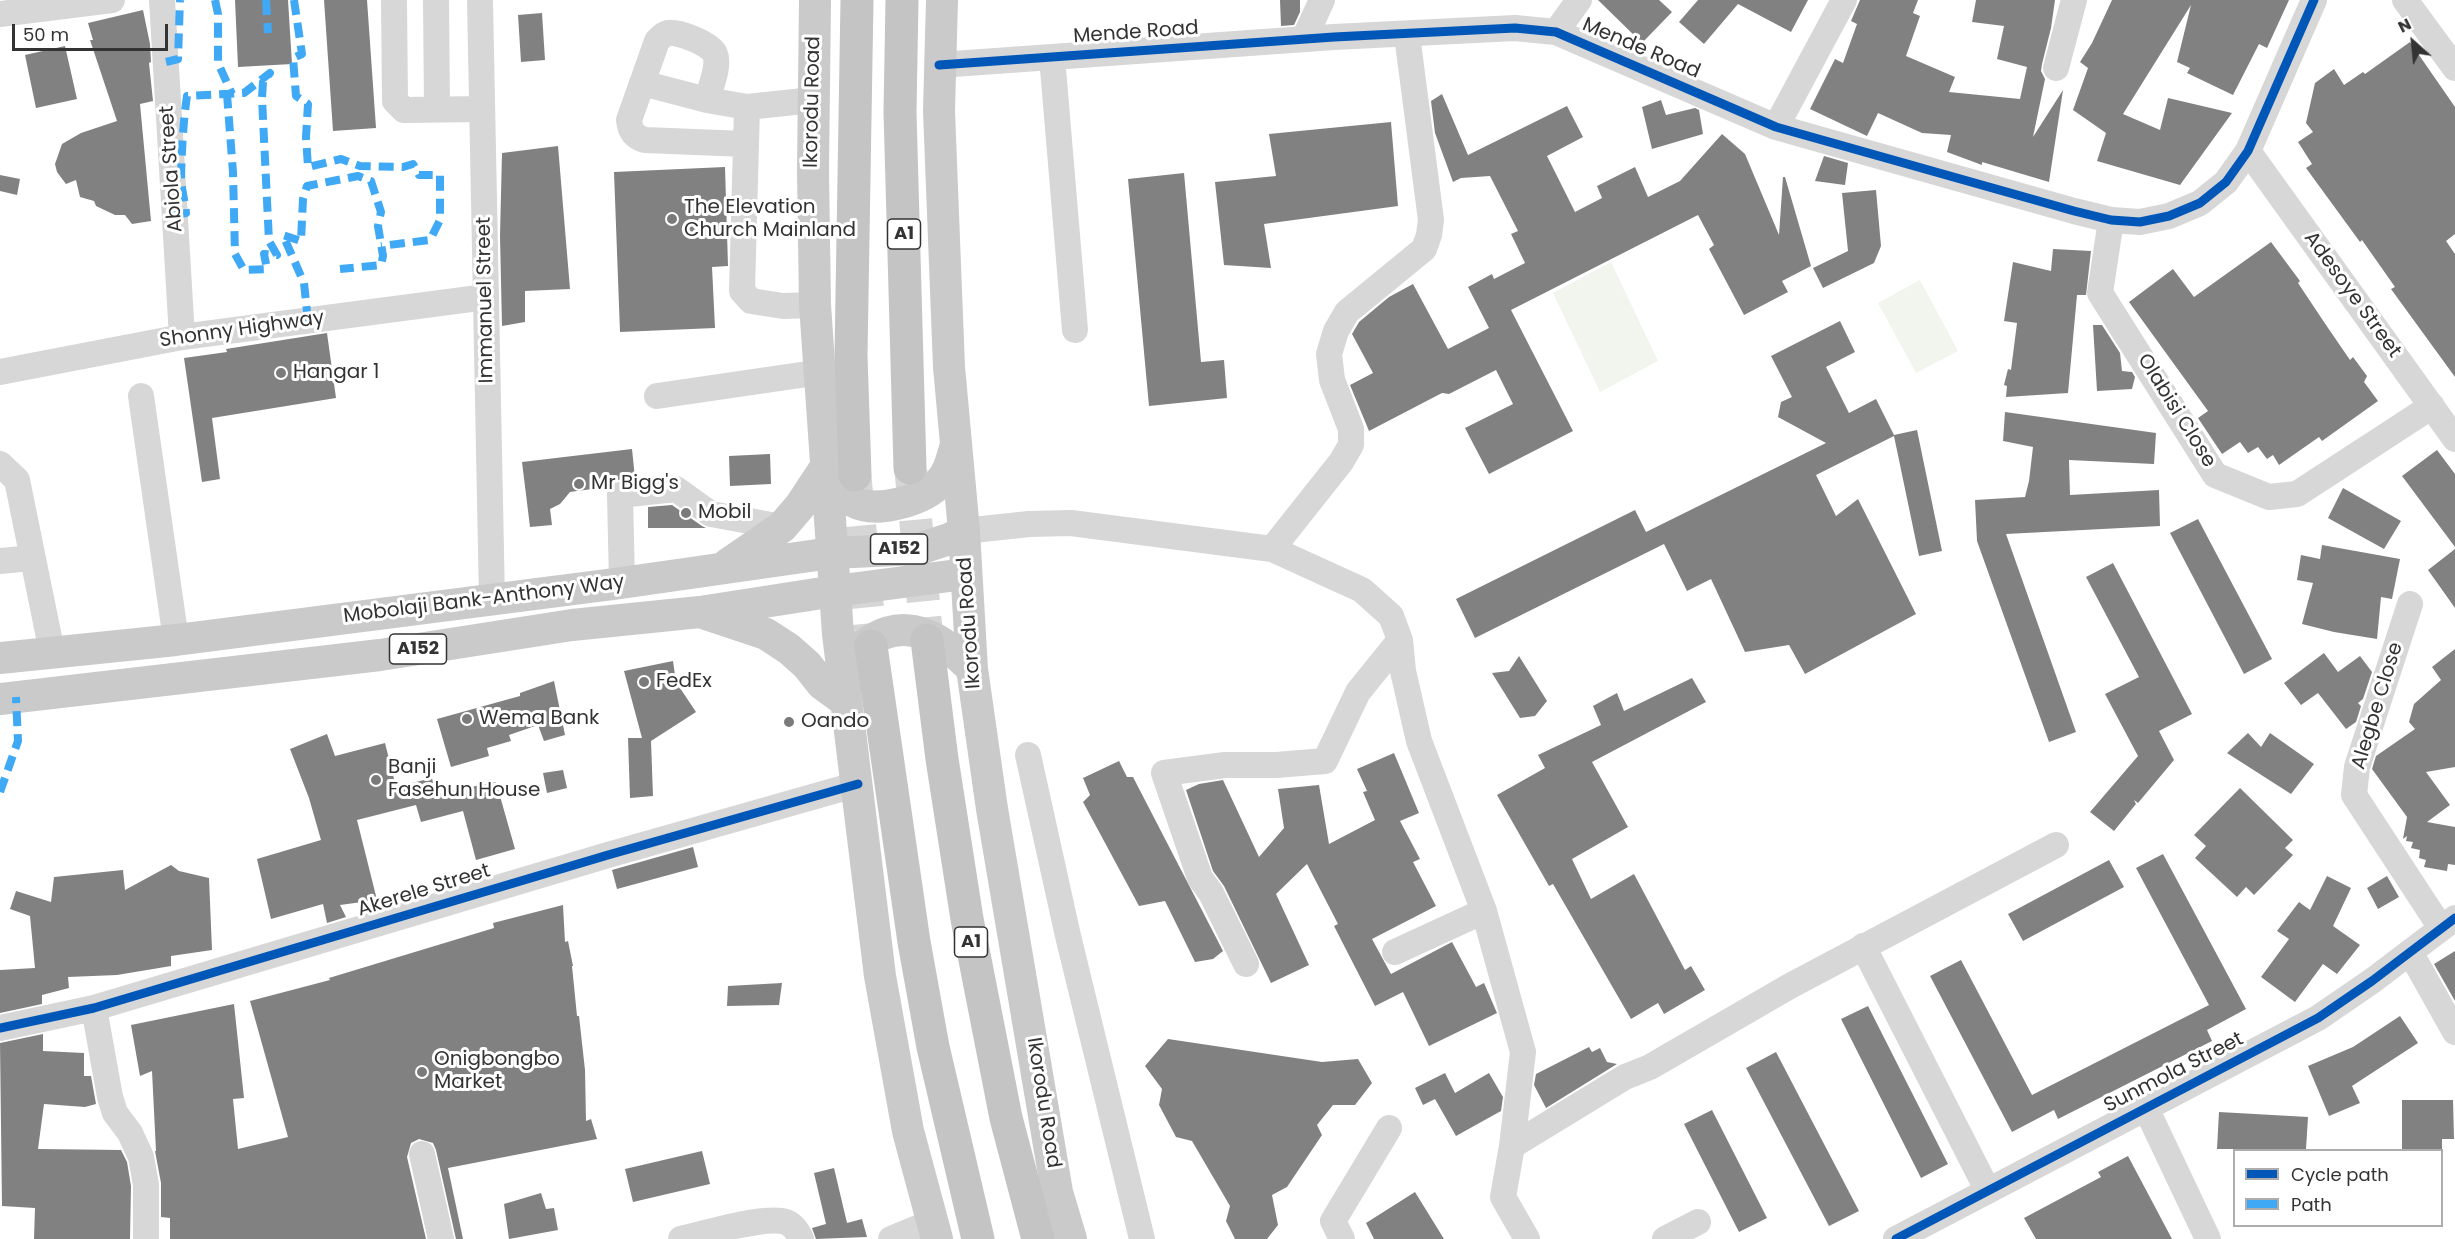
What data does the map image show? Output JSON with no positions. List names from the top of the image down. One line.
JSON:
{"streets":{"highway":["Ikorodu Road","A1"],"main road":["A152","Mobolaji Bank-Anthony Way"],"street":["Mende Road","Abiola Street","Adesoye Street","Immanuel Street","Shonny Highway","Olabisi Close","Alegbe Close","Akerele Street","Sunmola Street"]},"crossings":[["Mende Road","Ikorodu Road"],["Mende Road","Adesoye Street"],["Mende Road","Olabisi Close"],["Ikorodu Road","A152"],["Ikorodu Road","Mobolaji Bank-Anthony Way"],["Ikorodu Road","Akerele Street"],["Abiola Street","Shonny Highway"],["Adesoye Street","Olabisi Close"],["Immanuel Street","Shonny Highway"],["Immanuel Street","Mobolaji Bank-Anthony Way"],["A152","Mobolaji Bank-Anthony Way"],["Alegbe Close","Sunmola Street"]],"places":["The Elevation Church Mainland","Hangar 1","Mr Bigg's","Mobil","FedEx","Wema Bank","Oando","Banji Fasehun House","Onigbongbo Market"],"legend":["Cycle path","Path"],"scale_bar":"50 m","north":"top left"}
